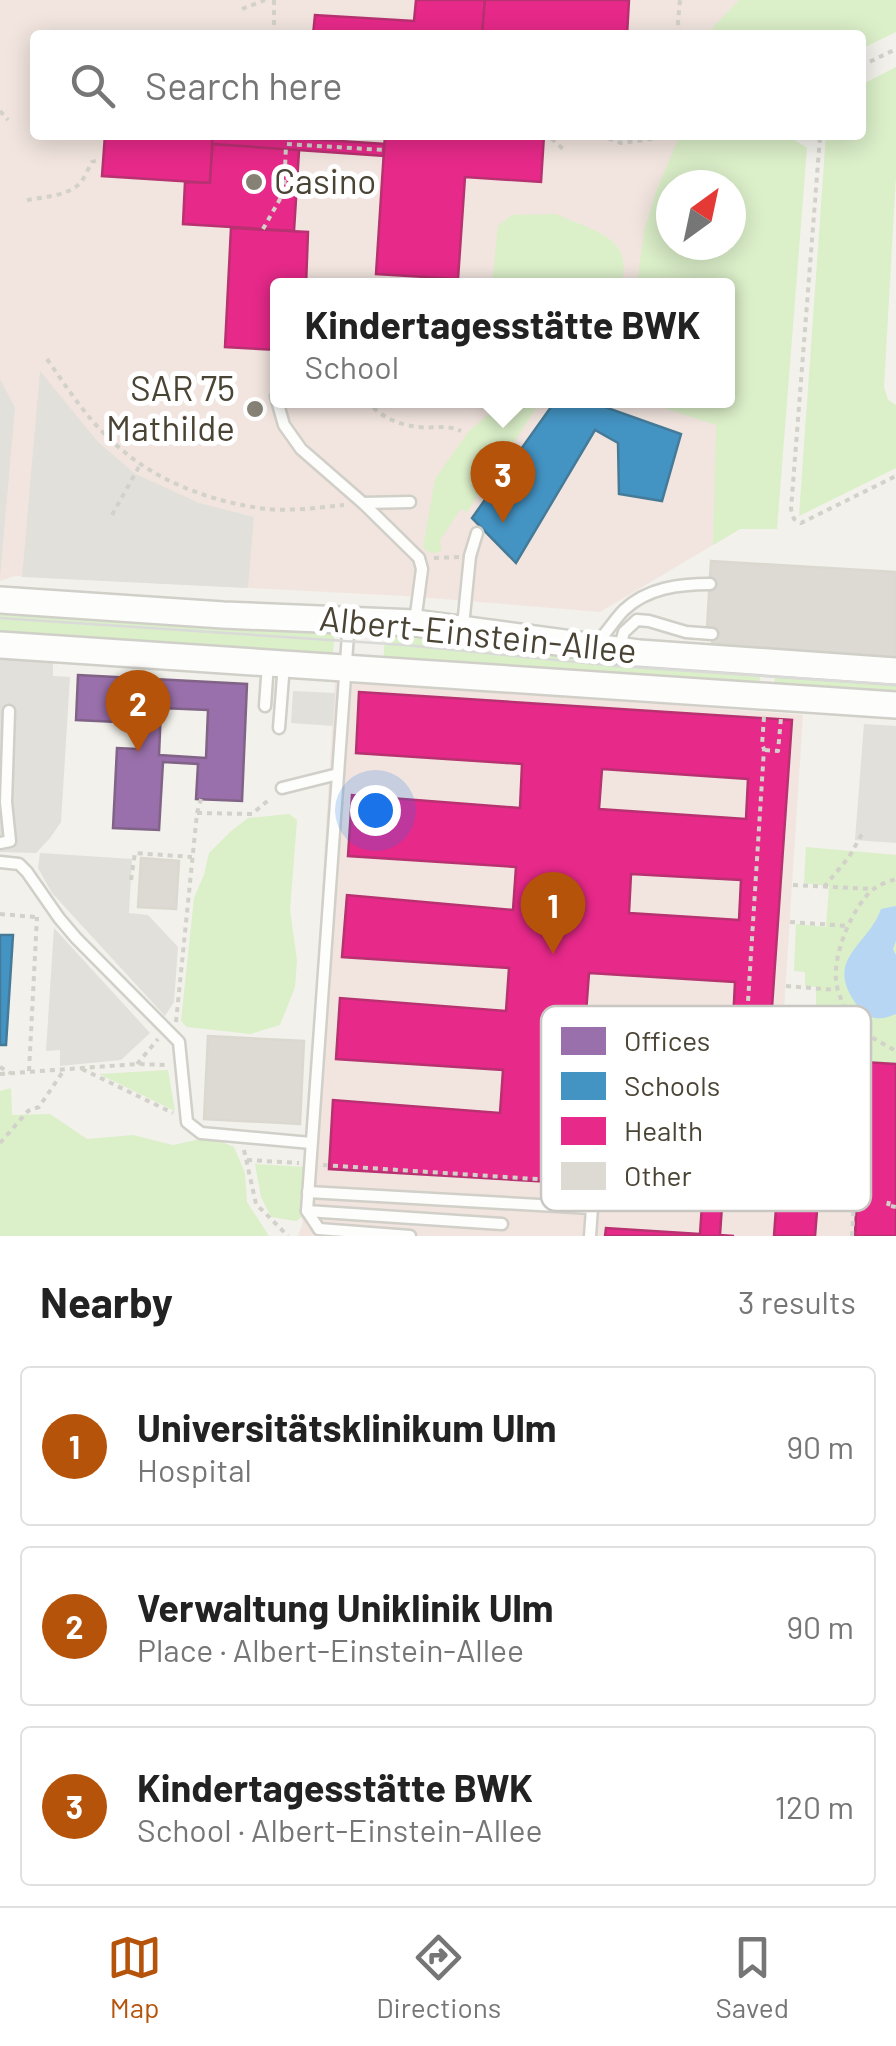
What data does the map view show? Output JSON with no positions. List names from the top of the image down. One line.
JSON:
{"streets":{"street":["Albert-Einstein-Allee"]},"places":["Casino","SAR 75 Mathilde"],"legend":["Offices","Schools","Health","Other"],"north":"top right","page":{"search":"Search here","popup":["Kindertagesstätte BWK","School"],"pins":["3","2","1"],"heading":["Nearby","3 results"],"list":[{"mark":"1","name":"Universitätsklinikum Ulm","note":"Hospital","value":"90 m"},{"mark":"2","name":"Verwaltung Uniklinik Ulm","note":"Place · Albert-Einstein-Allee","value":"90 m"},{"mark":"3","name":"Kindertagesstätte BWK","note":"School · Albert-Einstein-Allee","value":"120 m"}],"nav":["Map","Directions","Saved"]}}
